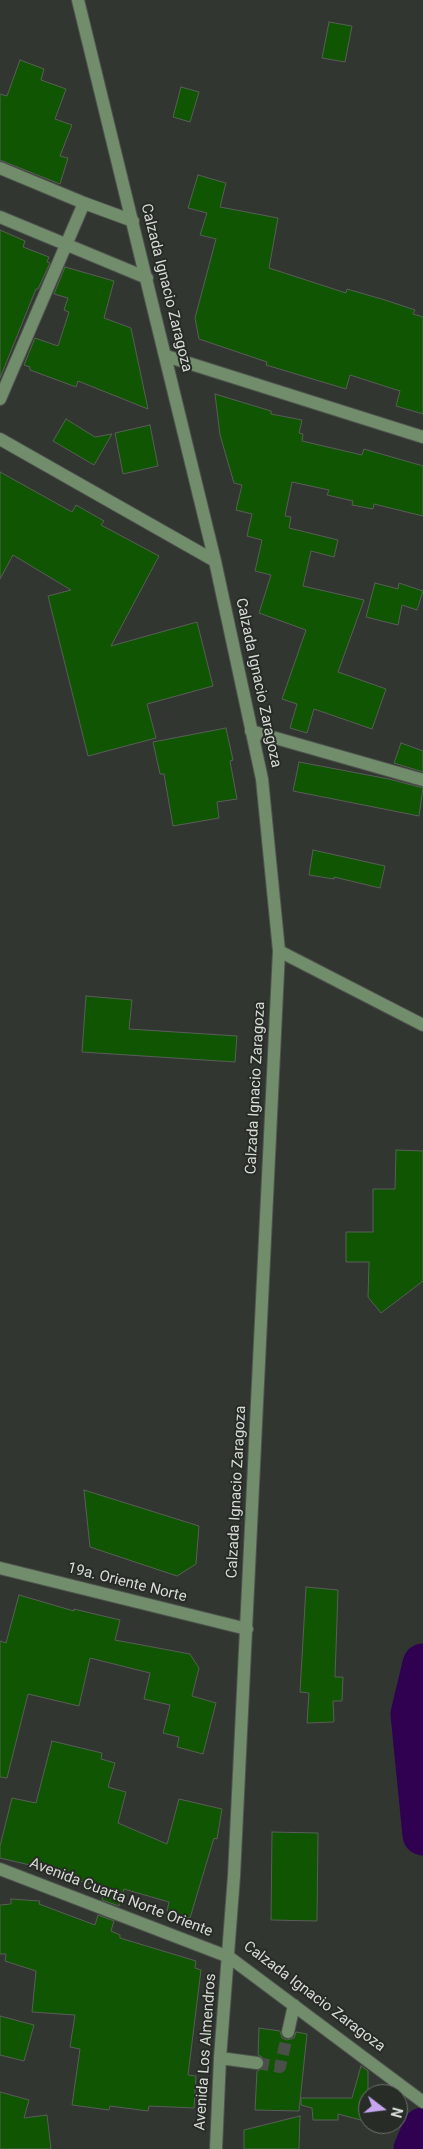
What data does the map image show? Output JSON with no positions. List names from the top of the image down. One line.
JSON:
{"streets":{"street":["Calzada Ignacio Zaragoza","19a. Oriente Norte","Avenida Cuarta Norte Oriente","Avenida Los Almendros"]},"crossings":[["Calzada Ignacio Zaragoza","19a. Oriente Norte"],["Calzada Ignacio Zaragoza","Avenida Cuarta Norte Oriente"],["Calzada Ignacio Zaragoza","Avenida Los Almendros"],["Avenida Cuarta Norte Oriente","Avenida Los Almendros"]],"north":"right"}
